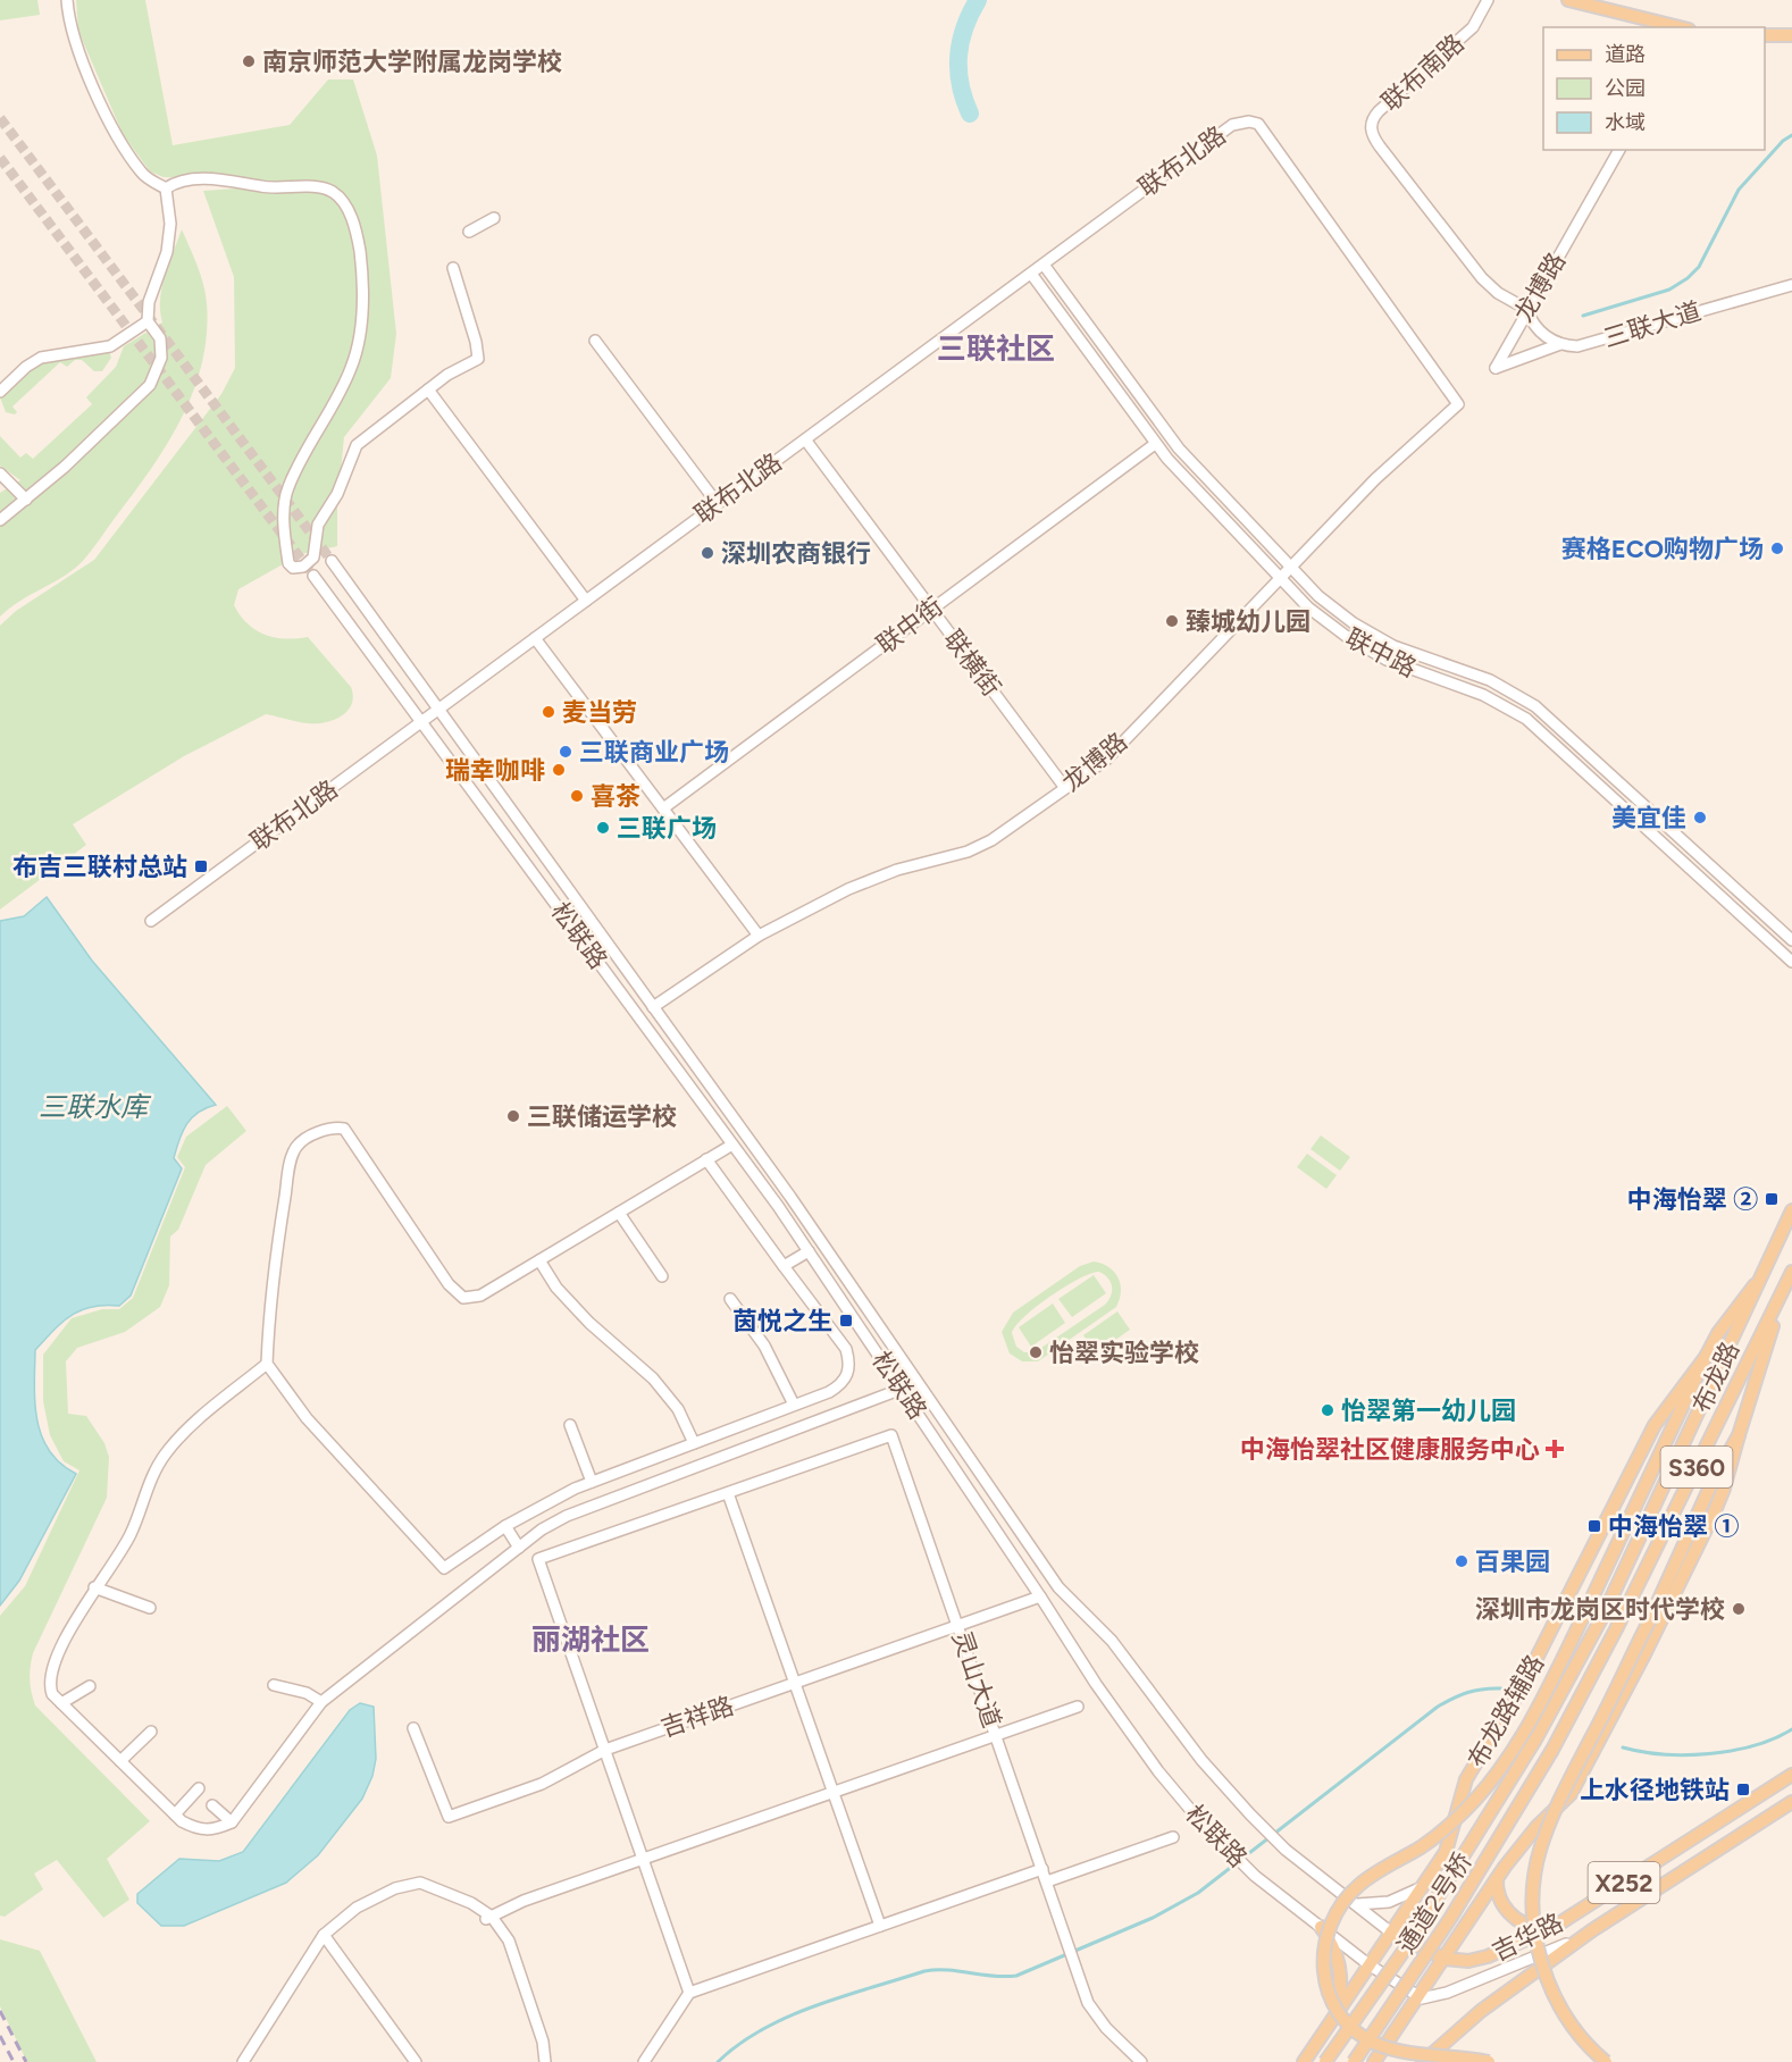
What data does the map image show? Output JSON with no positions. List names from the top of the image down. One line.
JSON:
{"streets":{"main road":["布龙路","S360","布龙路辅路","X252","通道2号桥","吉华路"],"street":["联布南路","联布北路","龙博路","三联大道","联中街","联中路","联横街","松联路","灵山大道","吉祥路"]},"crossings":[["联布南路","龙博路"],["联布北路","龙博路"],["联布北路","联中路"],["联布北路","联横街"],["联布北路","松联路"],["龙博路","三联大道"],["龙博路","联中路"],["龙博路","联横街"],["龙博路","松联路"],["联中街","联中路"],["联中街","联横街"],["松联路","布龙路辅路"],["松联路","吉祥路"],["松联路","吉华路"],["布龙路","通道2号桥"],["灵山大道","吉祥路"],["布龙路辅路","吉华路"]],"districts":["三联社区","丽湖社区"],"water":["三联水库"],"places":{"other":["南京师范大学附属龙岗学校","赛格ECO购物广场","深圳农商银行","臻城幼儿园","麦当劳","三联商业广场","瑞幸咖啡","喜茶","美宜佳","三联广场","三联储运学校","怡翠实验学校","怡翠第一幼儿园","百果园","深圳市龙岗区时代学校"],"transit":["布吉三联村总站","中海怡翠 ②","茵悦之生","中海怡翠 ①","上水径地铁站"],"health":["中海怡翠社区健康服务中心"]},"legend":["道路","公园","水域"]}
